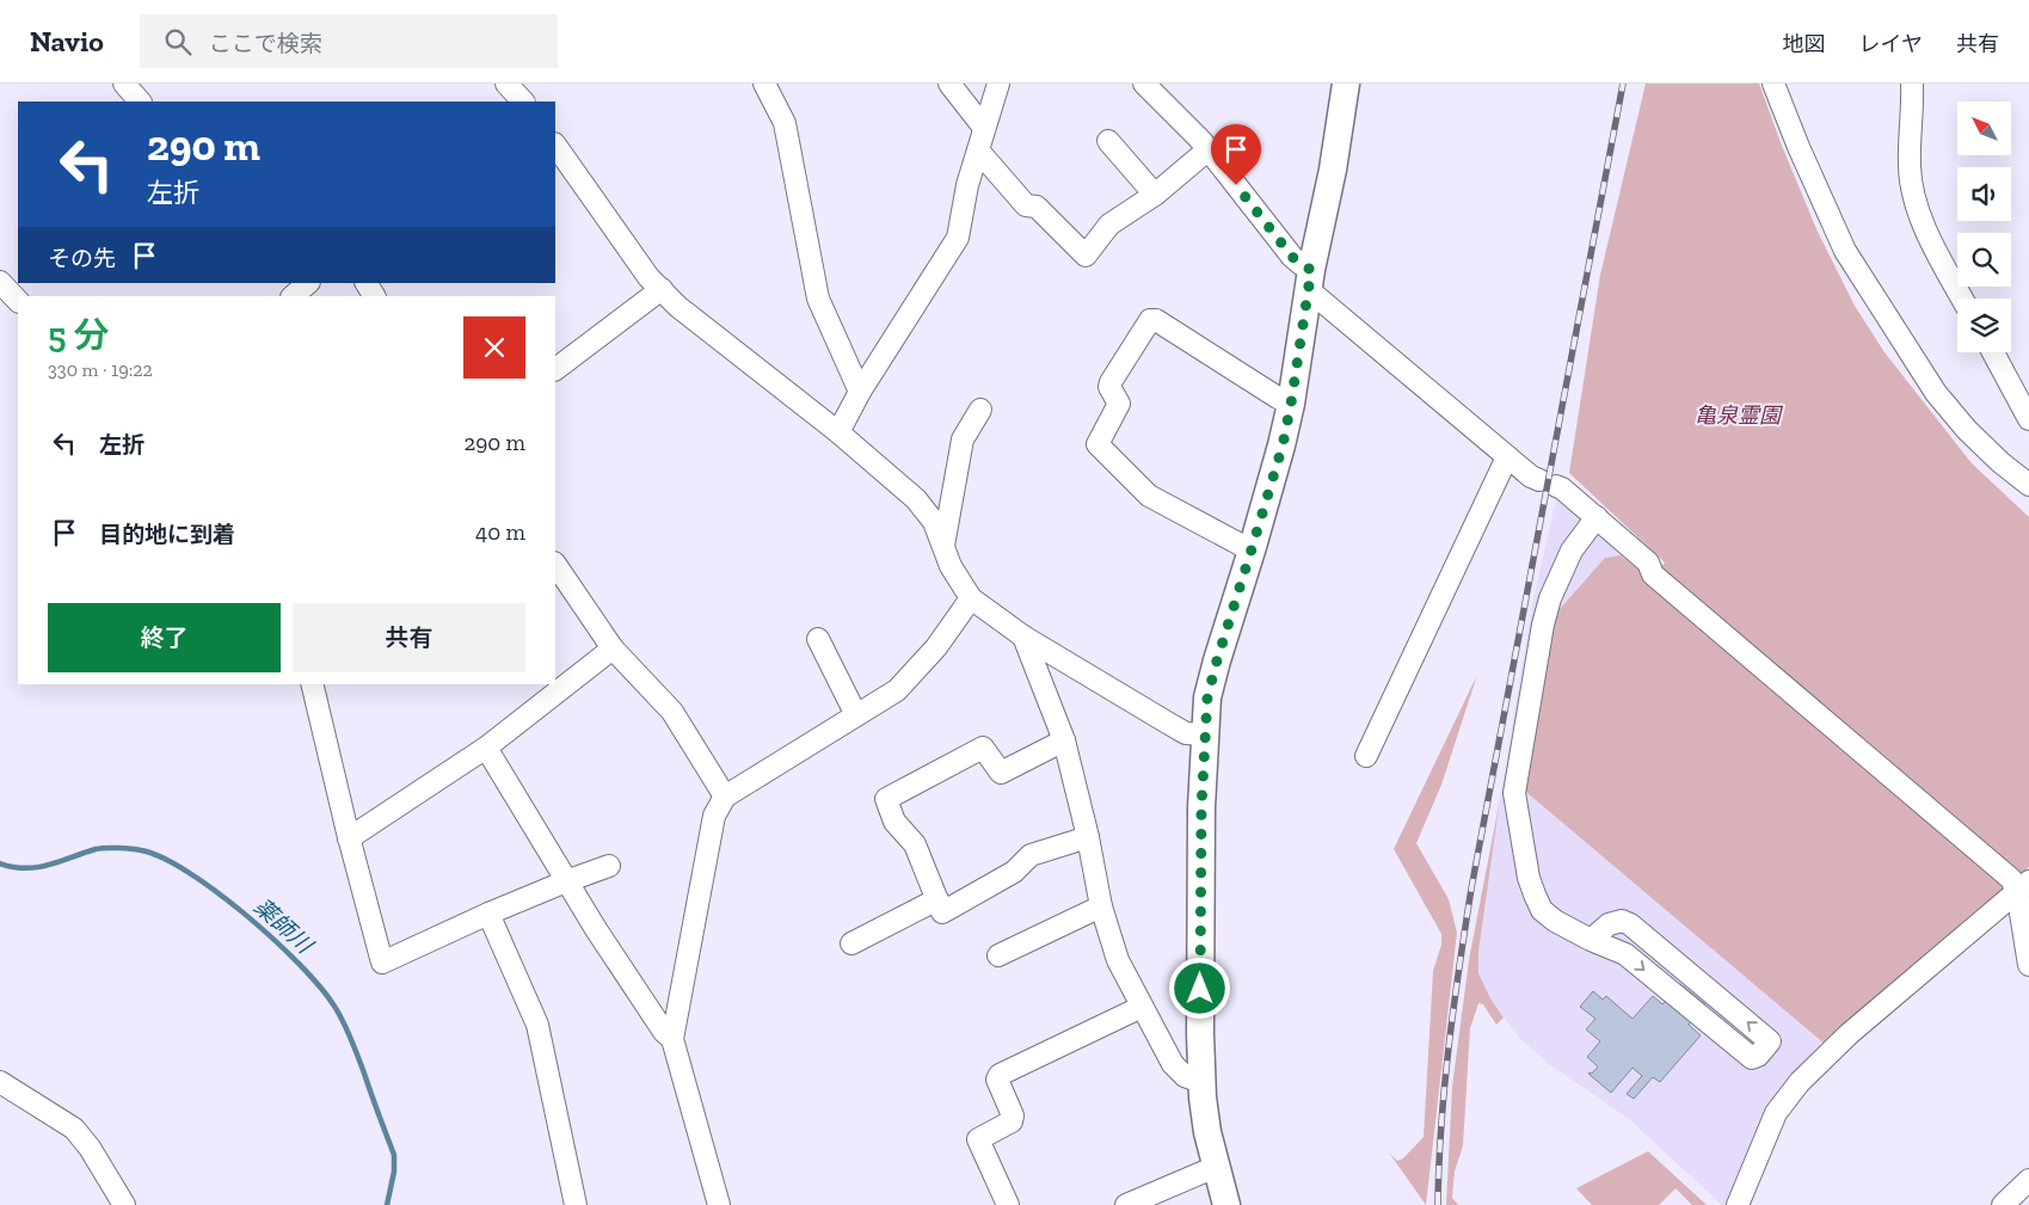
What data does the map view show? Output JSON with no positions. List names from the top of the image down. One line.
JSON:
{"water":["薬師川"],"parks":["亀泉霊園"],"north":"top left","page":{"header":"Navio","search":"ここで検索","nav":["地図","レイヤ","共有"],"turn":["290 m","左折"],"then":"その先","heading":["5 分","330 m · 19:22"],"list":[{"name":"左折","value":"290 m"},{"name":"目的地に到着","value":"40 m"}],"buttons":["終了","共有"]}}
